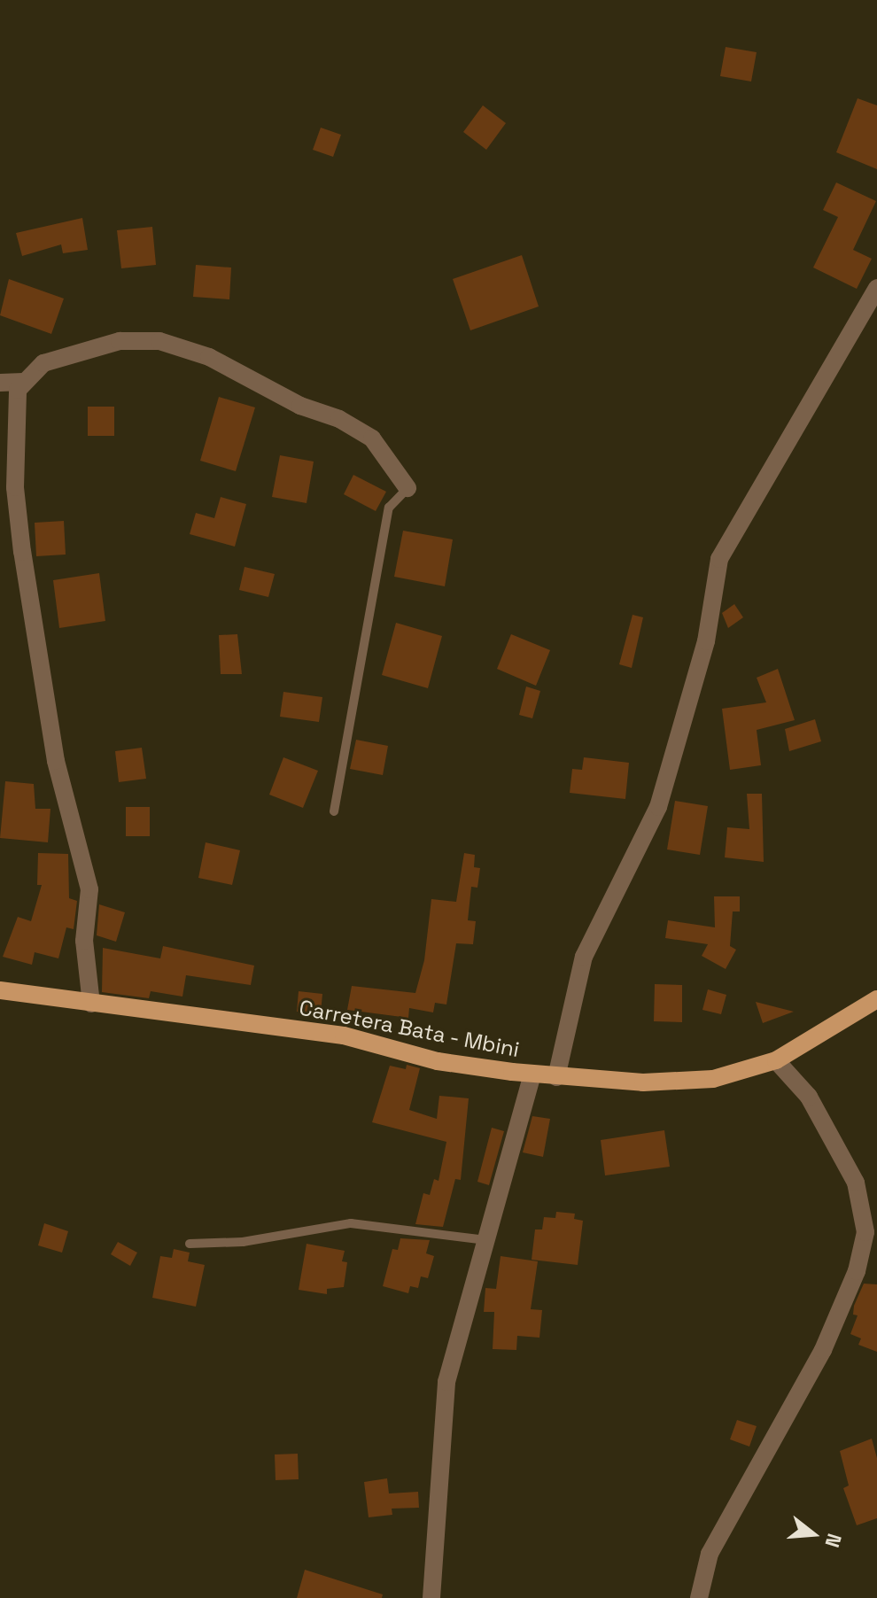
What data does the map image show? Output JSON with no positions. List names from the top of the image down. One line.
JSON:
{"streets":{"main road":["Carretera Bata - Mbini"]},"north":"right"}
